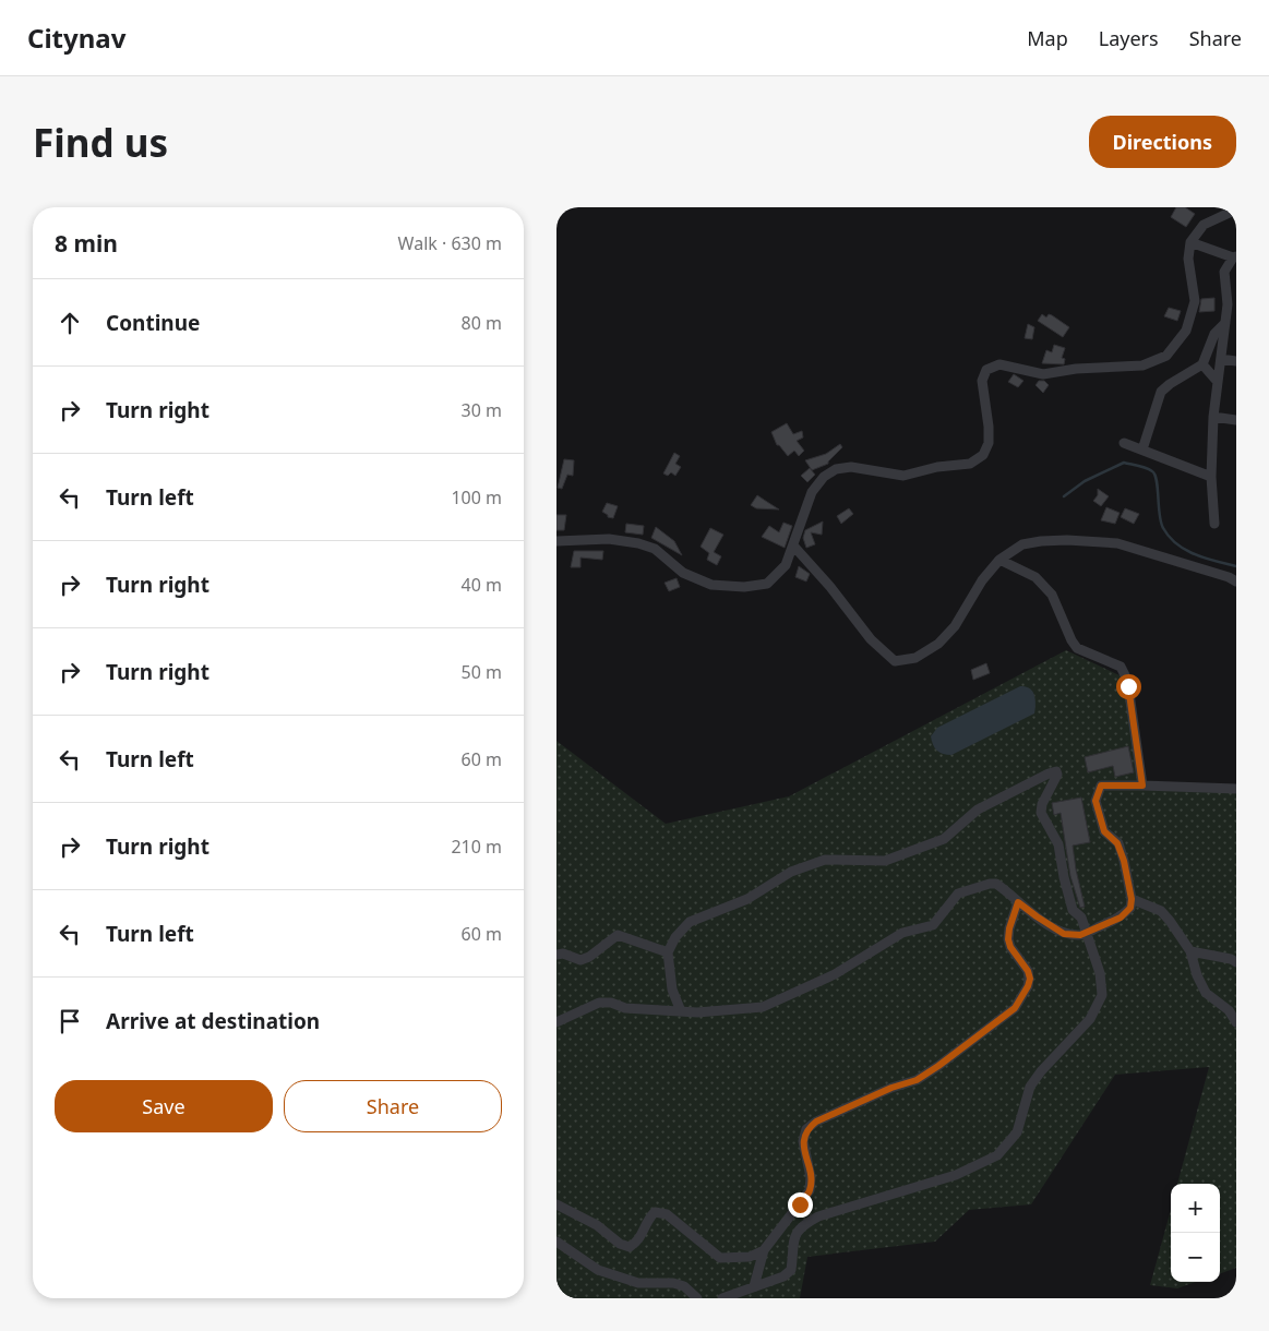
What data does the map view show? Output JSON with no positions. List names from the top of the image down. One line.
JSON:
{"page":{"header":"Citynav","nav":["Map","Layers","Share"],"buttons":["Directions",["Save","Share"]],"title":"Find us","heading":["8 min","Walk · 630 m"],"list":[["Continue","80 m"],["Turn right","30 m"],["Turn left","100 m"],["Turn right","40 m"],["Turn right","50 m"],["Turn left","60 m"],["Turn right","210 m"],["Turn left","60 m"],"Arrive at destination"],"map_buttons":["+","−"]}}
